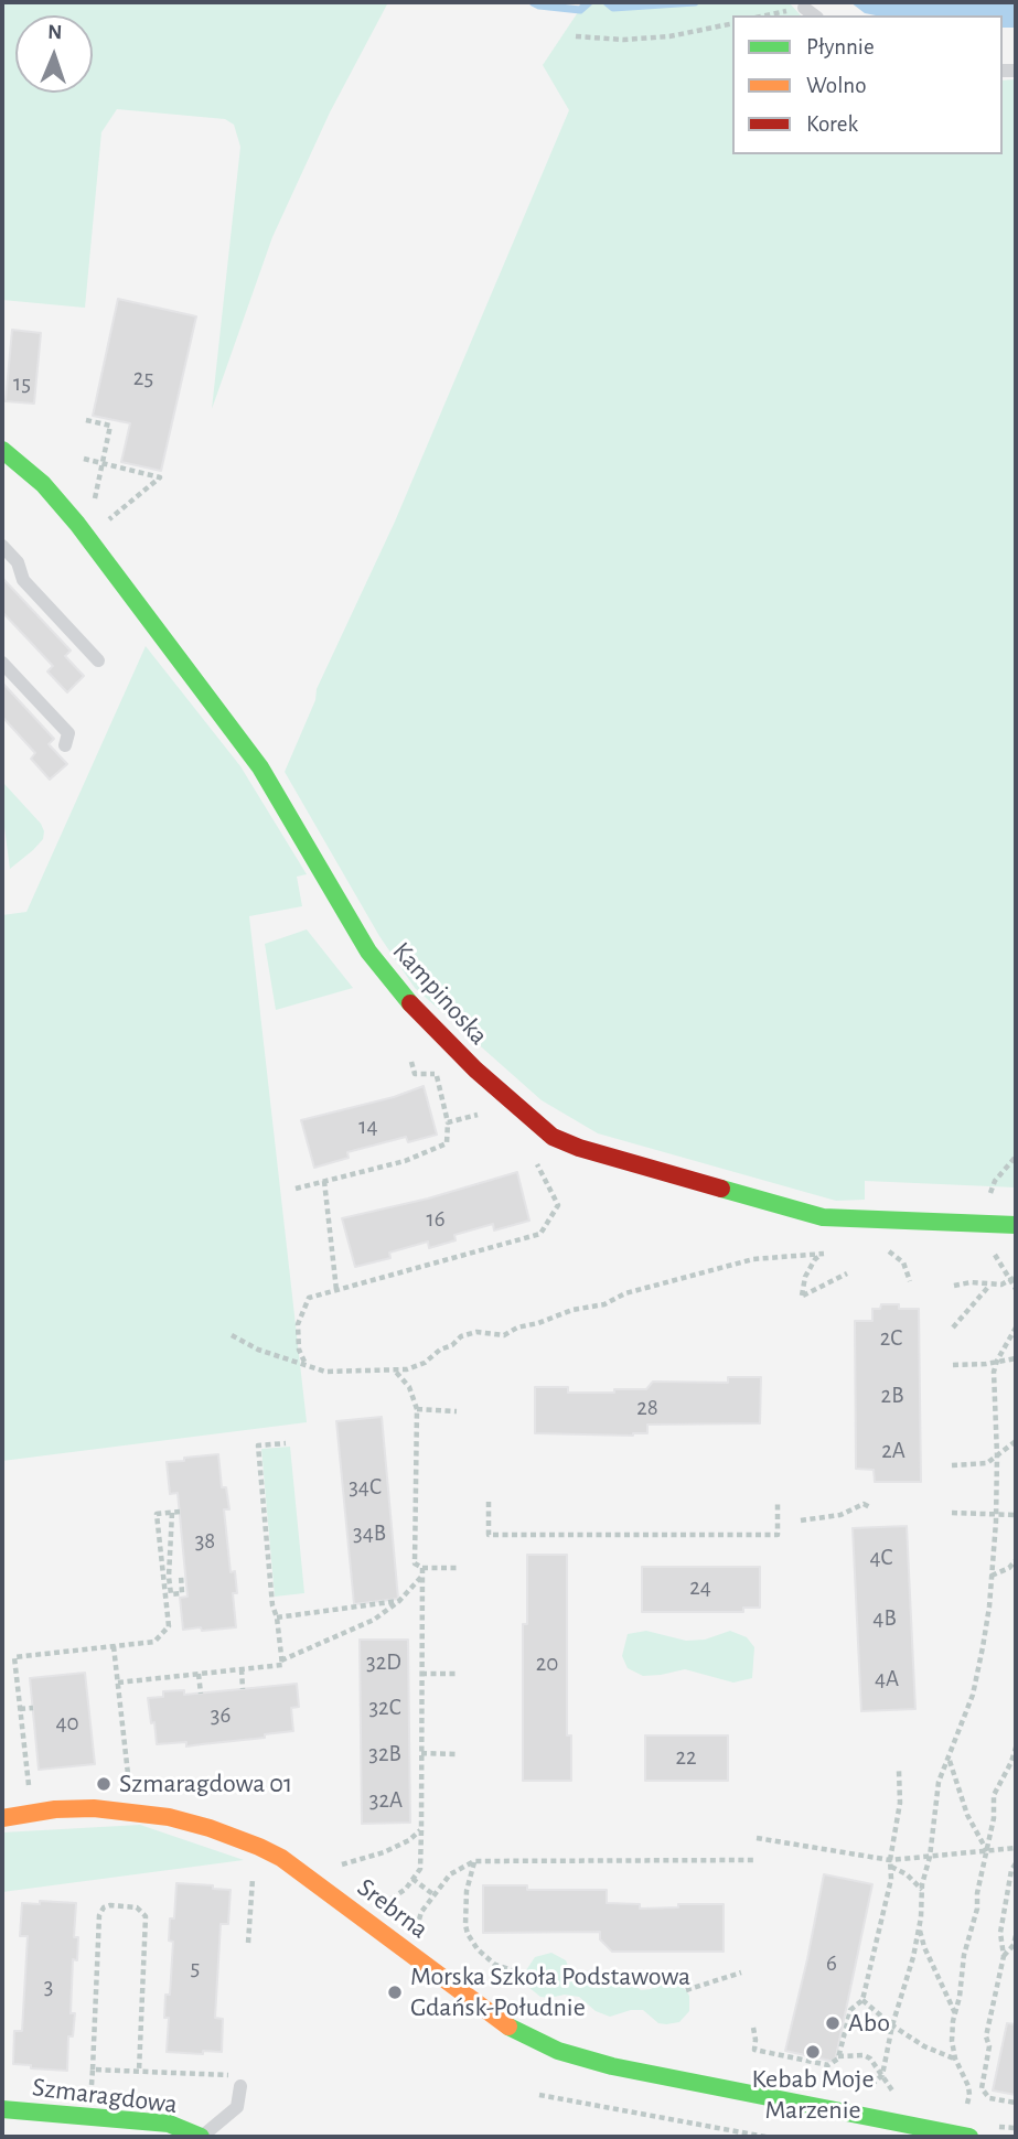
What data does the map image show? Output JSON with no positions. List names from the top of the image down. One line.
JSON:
{"streets":{"street":["Kampinoska","Srebrna","Szmaragdowa"]},"places":["Szmaragdowa 01","Morska Szkoła Podstawowa Gdańsk-Południe","Abo","Kebab Moje Marzenie"],"house_numbers":["25","15","14","16","2C","2B","28","2A","34C","34B","38","4C","24","4B","32D","20","4A","32C","36","40","32B","22","32A","6","5","3"],"legend":["Płynnie","Wolno","Korek"],"north":"top"}
